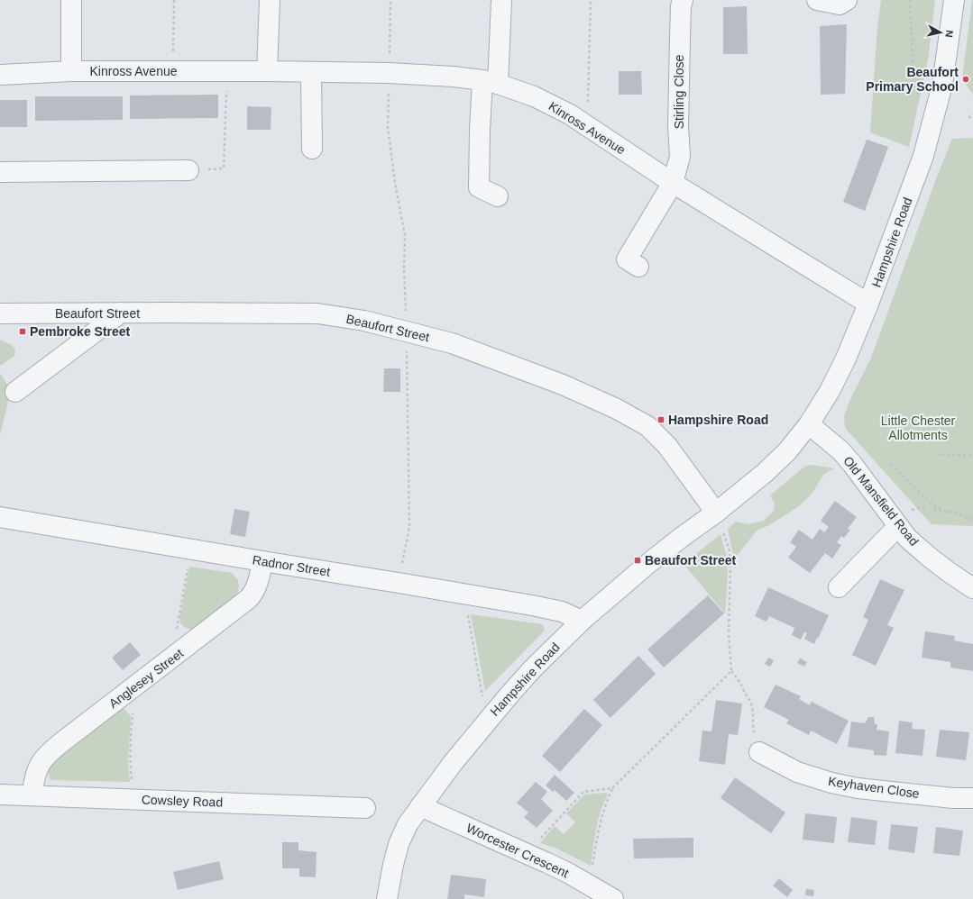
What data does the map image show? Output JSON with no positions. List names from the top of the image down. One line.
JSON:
{"streets":{"street":["Kinross Avenue","Stirling Close","Hampshire Road","Beaufort Street","Old Mansfield Road","Radnor Street","Anglesey Street","Keyhaven Close","Cowsley Road","Worcester Crescent"]},"crossings":[["Kinross Avenue","Stirling Close"],["Kinross Avenue","Hampshire Road"],["Hampshire Road","Beaufort Street"],["Hampshire Road","Old Mansfield Road"],["Hampshire Road","Radnor Street"],["Hampshire Road","Worcester Crescent"],["Radnor Street","Anglesey Street"],["Anglesey Street","Cowsley Road"]],"parks":["Little Chester Allotments"],"places":{"other":["Beaufort Primary School"],"transit":["Pembroke Street","Hampshire Road","Beaufort Street"]},"north":"right"}
